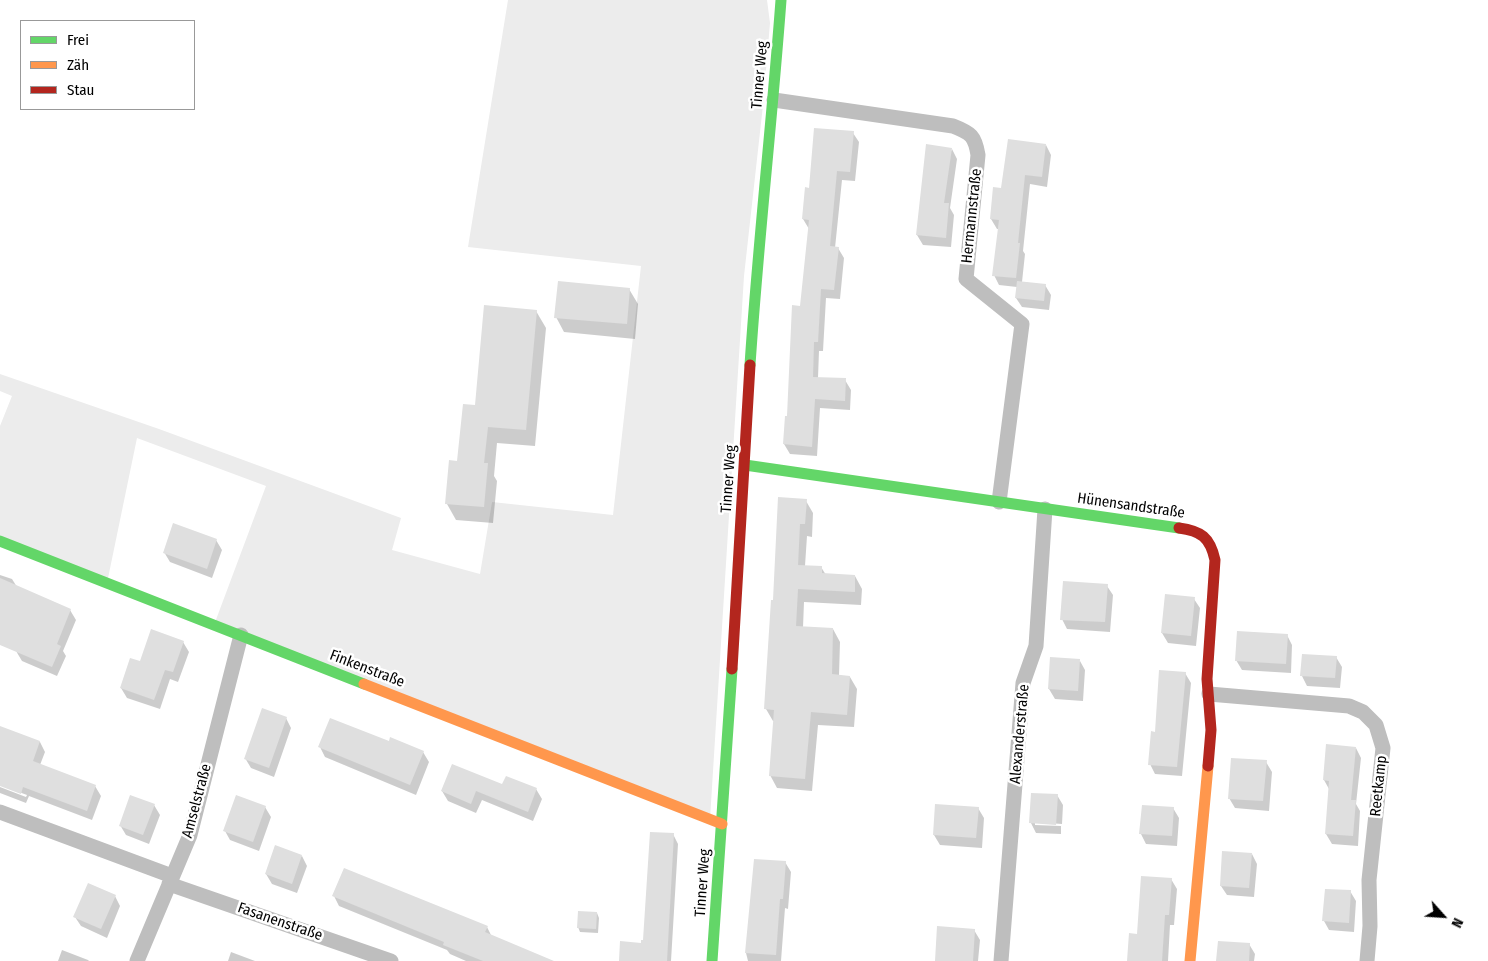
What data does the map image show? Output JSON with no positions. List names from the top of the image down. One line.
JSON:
{"streets":{"street":["Tinner Weg","Hermannstraße","Hünensandstraße","Finkenstraße","Alexanderstraße","Reetkamp","Amselstraße","Fasanenstraße"]},"crossings":[["Tinner Weg","Hermannstraße"],["Tinner Weg","Hünensandstraße"],["Tinner Weg","Finkenstraße"],["Hermannstraße","Hünensandstraße"],["Hünensandstraße","Alexanderstraße"],["Hünensandstraße","Reetkamp"],["Finkenstraße","Amselstraße"],["Amselstraße","Fasanenstraße"]],"legend":["Frei","Zäh","Stau"],"north":"bottom right"}
